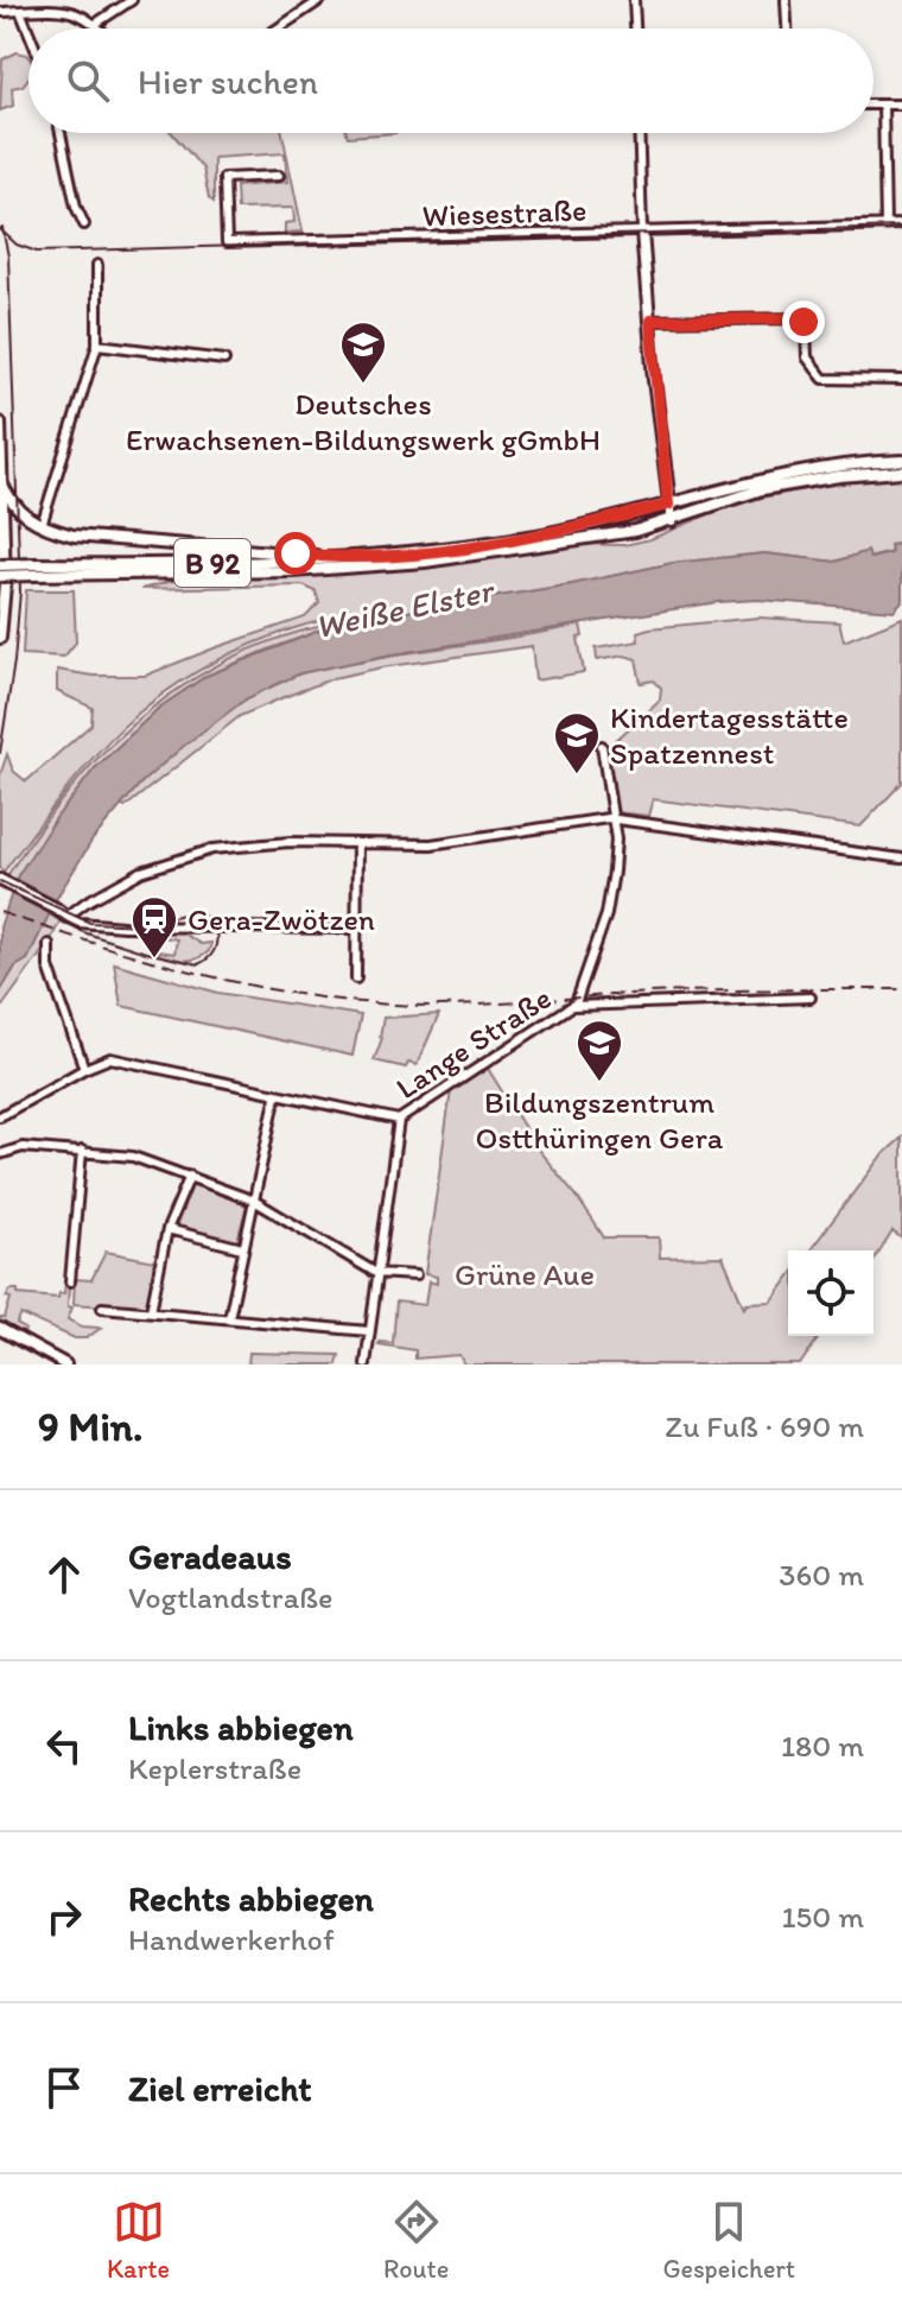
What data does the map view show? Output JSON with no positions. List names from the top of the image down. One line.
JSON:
{"streets":{"main road":["B 92"],"street":["Wiesestraße","Lange Straße"]},"water":["Weiße Elster"],"parks":["Grüne Aue"],"places":{"school or university":["Deutsches Erwachsenen-Bildungswerk gGmbH","Kindertagesstätte Spatzennest","Bildungszentrum Ostthüringen Gera"],"station":["Gera-Zwötzen"]},"page":{"search":"Hier suchen","heading":["9 Min.","Zu Fuß · 690 m"],"list":[["Geradeaus","Vogtlandstraße","360 m"],["Links abbiegen","Keplerstraße","180 m"],["Rechts abbiegen","Handwerkerhof","150 m"],"Ziel erreicht"],"nav":["Karte","Route","Gespeichert"]}}
